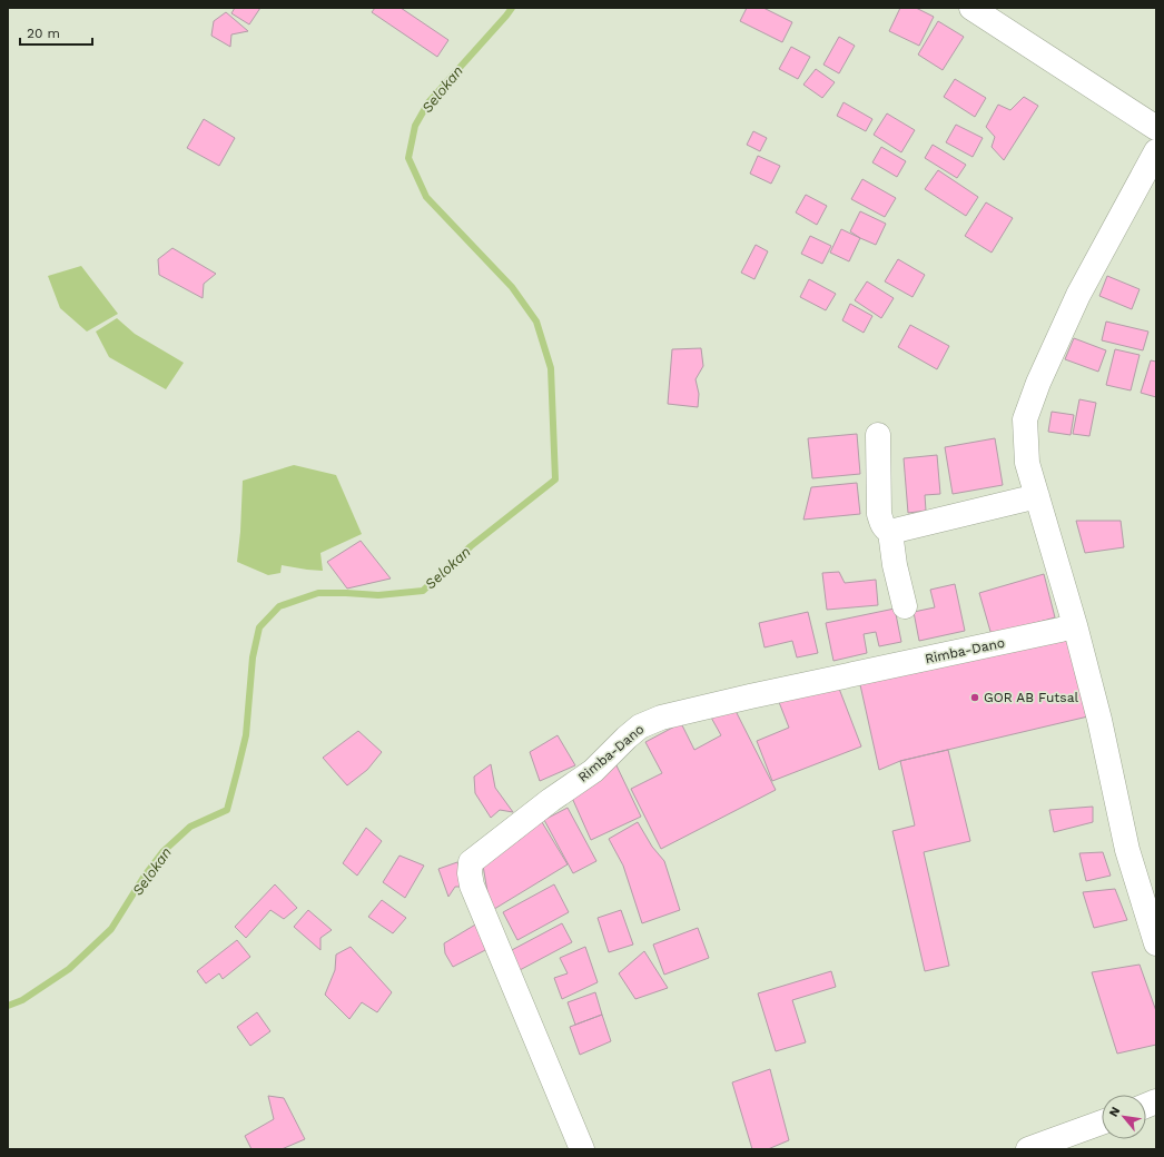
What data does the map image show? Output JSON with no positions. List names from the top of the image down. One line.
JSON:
{"streets":{"street":["Rimba-Dano"]},"water":["Selokan"],"places":["GOR AB Futsal"],"scale_bar":"20 m","north":"top left"}
